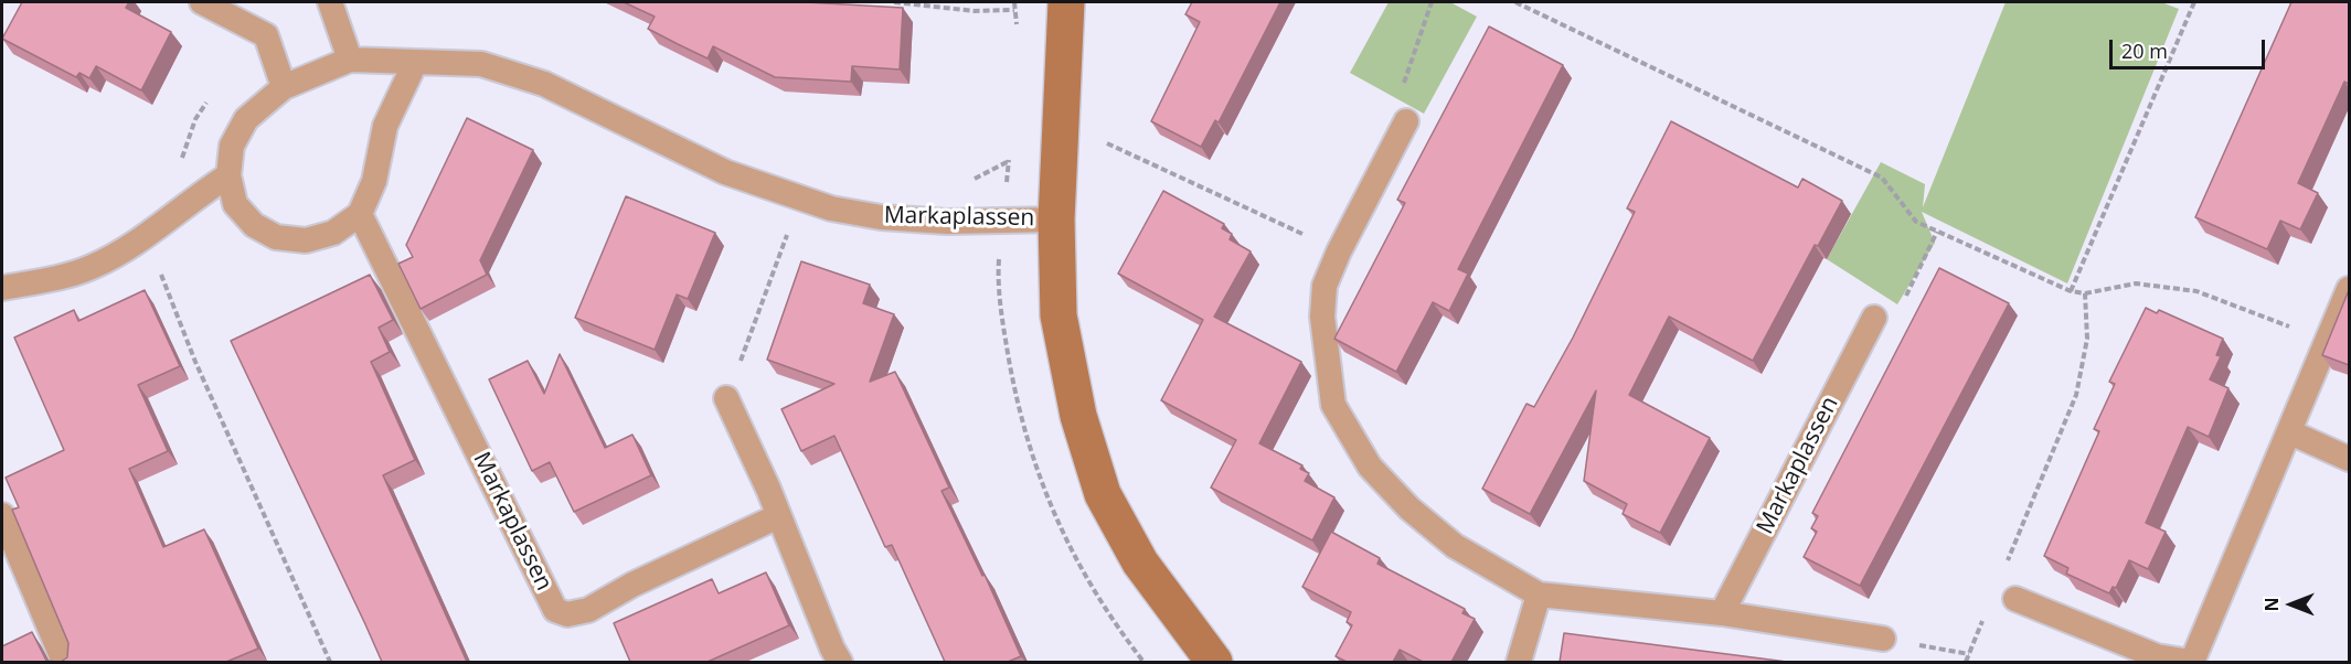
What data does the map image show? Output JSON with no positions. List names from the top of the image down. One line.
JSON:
{"streets":{"street":["Markaplassen"]},"scale_bar":"20 m","north":"left"}
